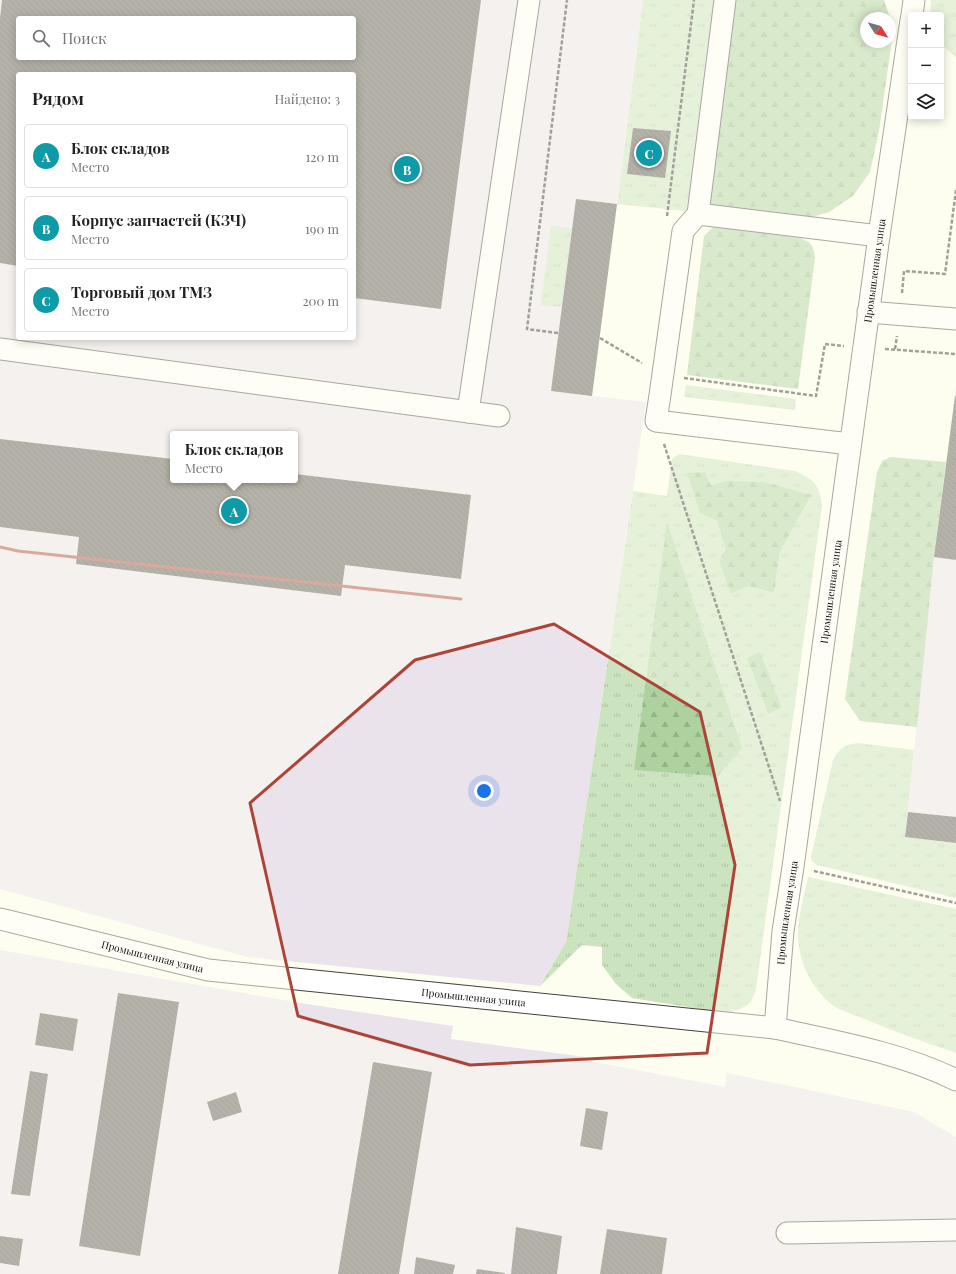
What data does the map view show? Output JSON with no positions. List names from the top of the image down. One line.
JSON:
{"streets":{"street":["Промышленная улица"]},"north":"bottom right","page":{"map_buttons":["+","−"],"search":"Поиск","heading":["Рядом","Найдено: 3"],"list":[{"mark":"A","name":"Блок складов","note":"Место","value":"120 m"},{"mark":"B","name":"Корпус запчастей (КЗЧ)","note":"Место","value":"190 m"},{"mark":"C","name":"Торговый дом ТМЗ","note":"Место","value":"200 m"}],"pins":["C","B","A"],"popup":["Блок складов","Место"]}}
